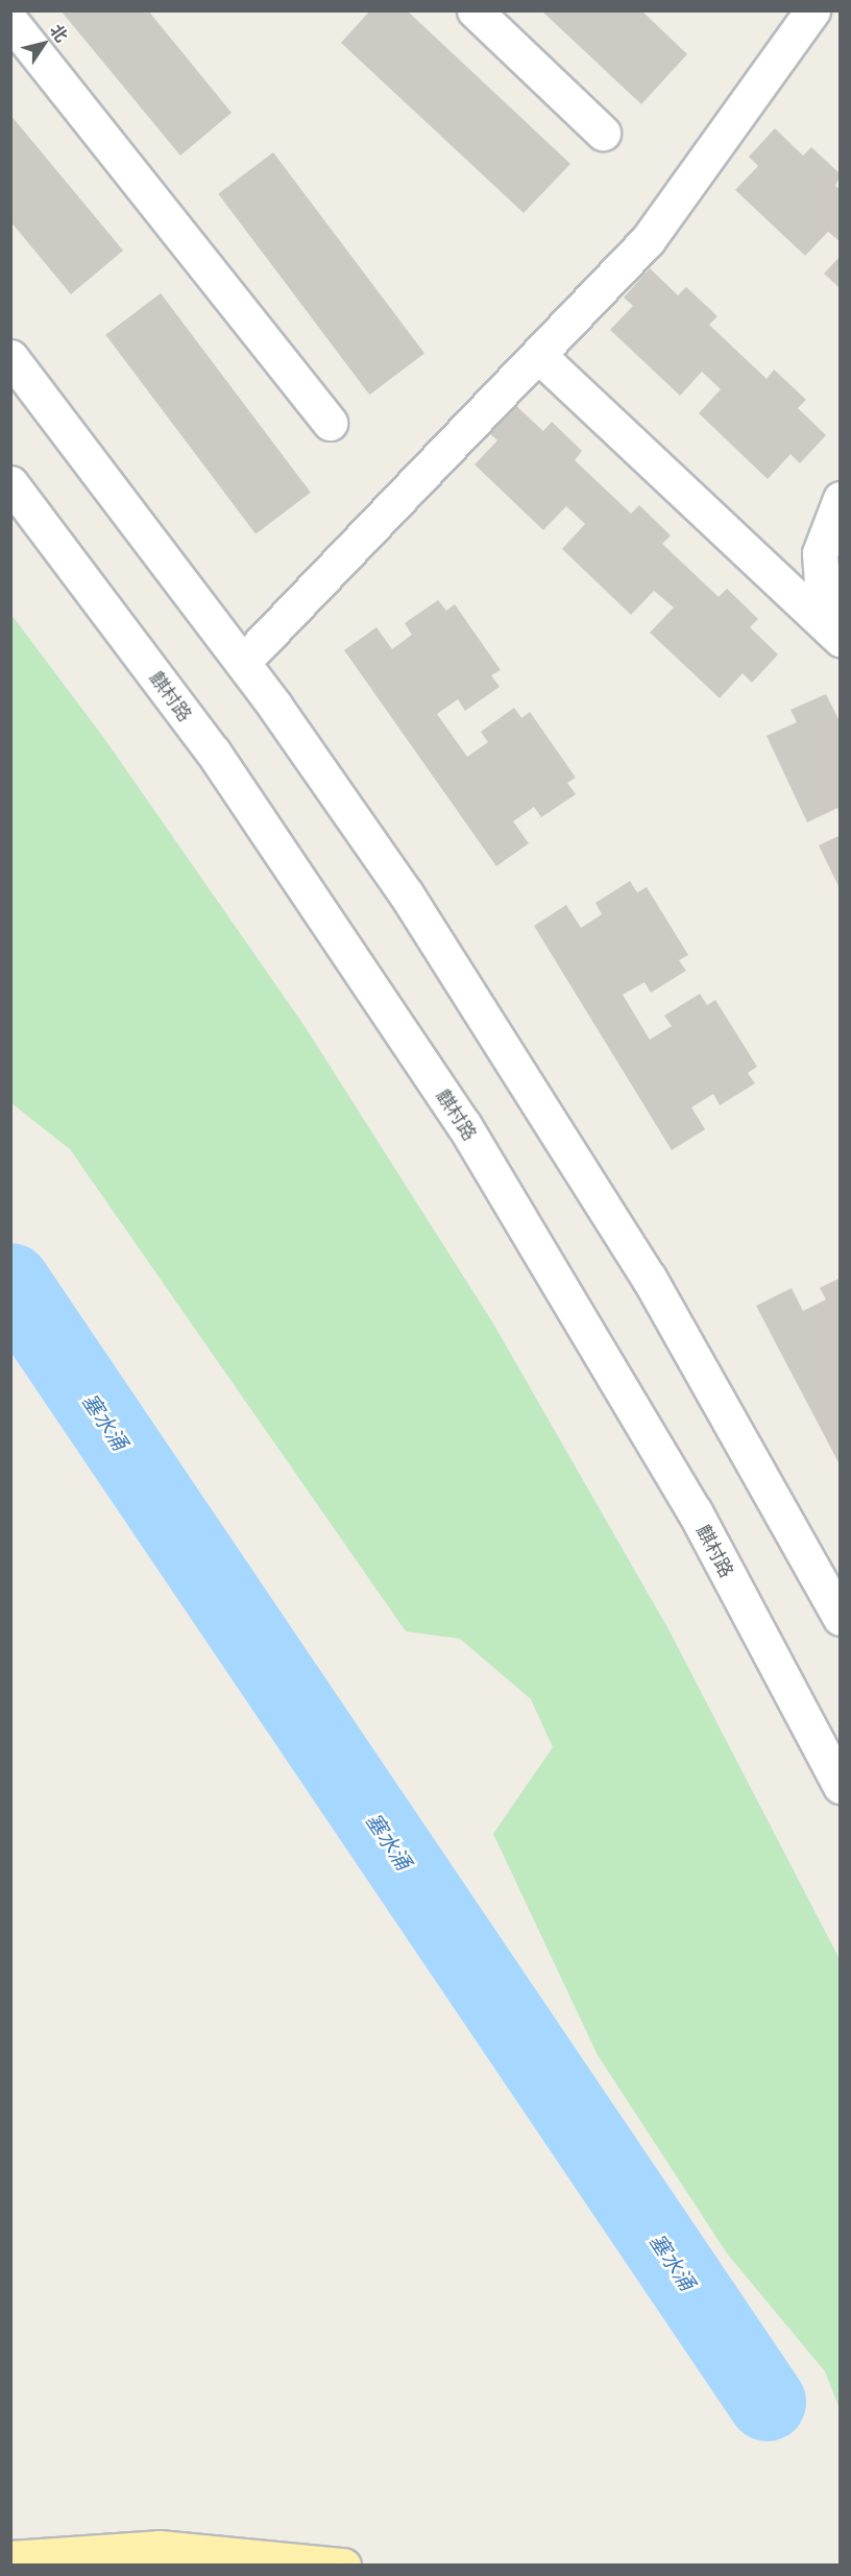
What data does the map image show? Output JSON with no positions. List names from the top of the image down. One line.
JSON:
{"streets":{"street":["麒村路"]},"water":["塞水涌"],"north":"top right"}
